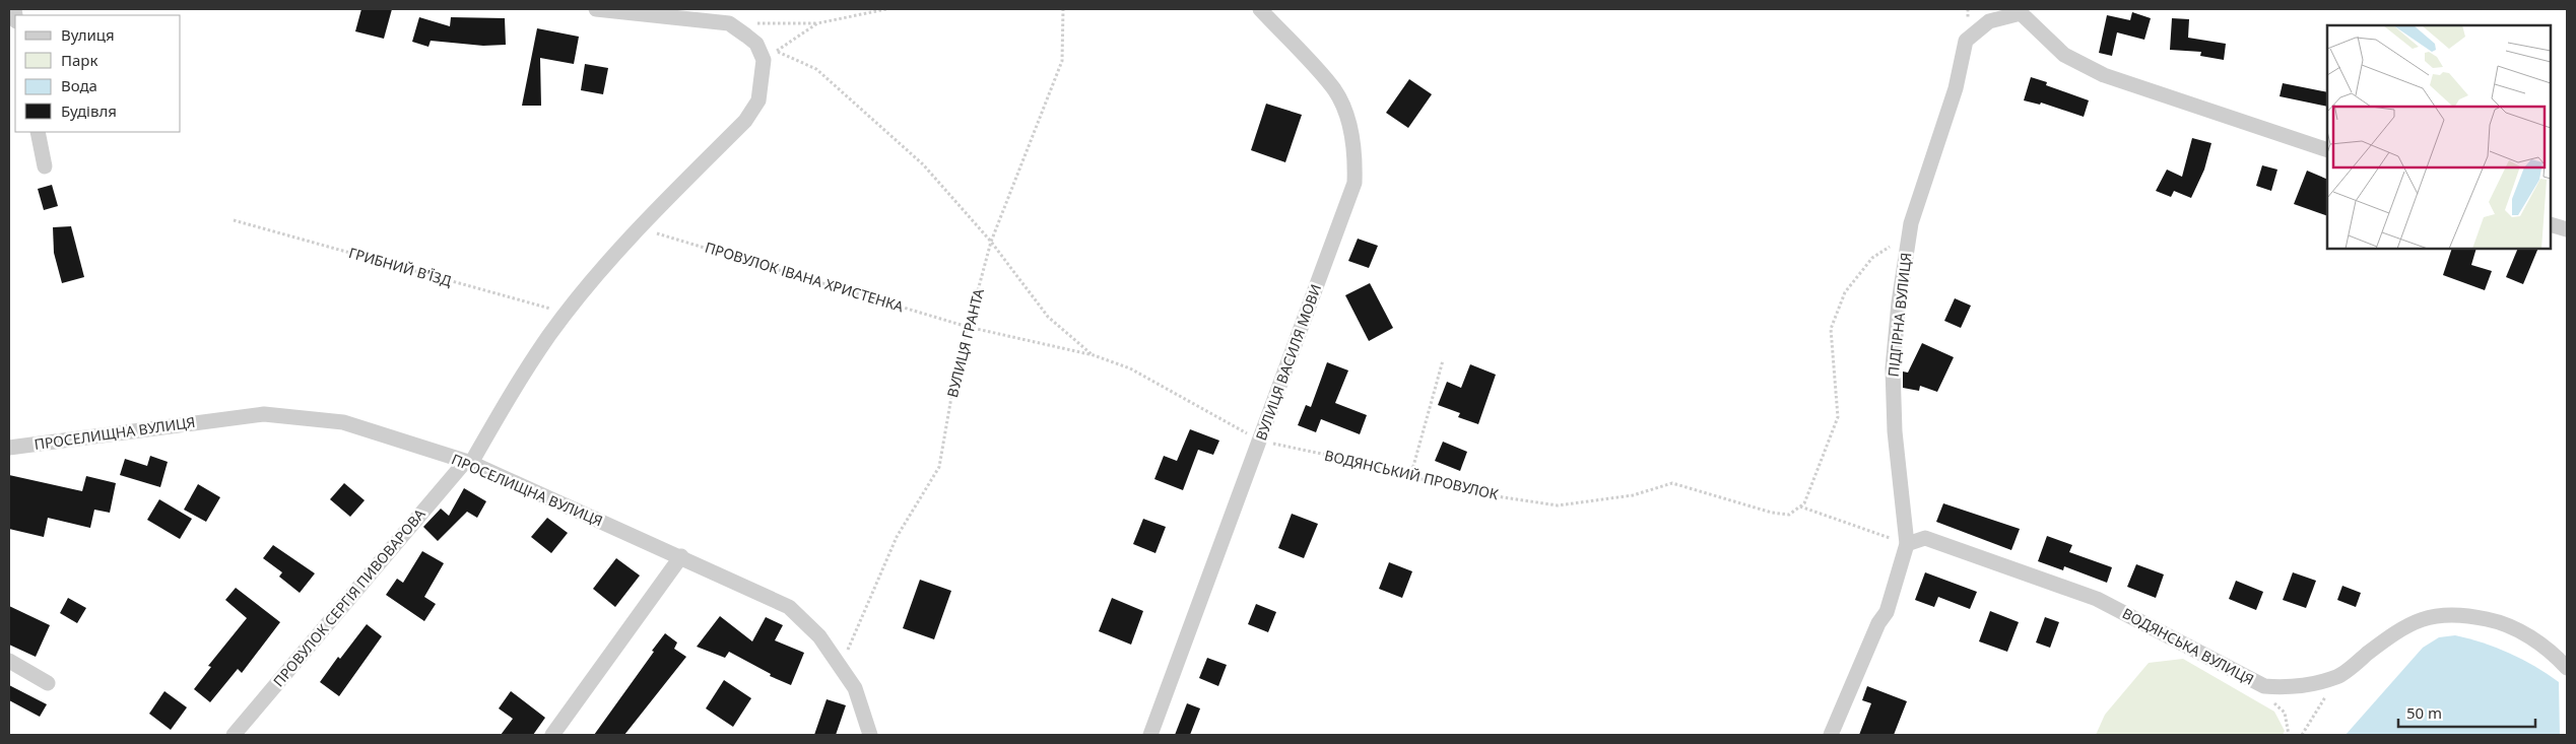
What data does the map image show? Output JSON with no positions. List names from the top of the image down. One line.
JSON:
{"streets":{"street":["ПІДГІРНА ВУЛИЦЯ","ВУЛИЦЯ ВАСИЛЯ МОВИ","ПРОСЕЛИЩНА ВУЛИЦЯ","ПРОВУЛОК СЕРГІЯ ПИВОВАРОВА","ВОДЯНСЬКА ВУЛИЦЯ"],"path":["ГРИБНИЙ В'ЇЗД","ПРОВУЛОК ІВАНА ХРИСТЕНКА","ВУЛИЦЯ ГРАНТА","ВОДЯНСЬКИЙ ПРОВУЛОК"]},"crossings":[["ГРИБНИЙ В'ЇЗД","ПРОВУЛОК СЕРГІЯ ПИВОВАРОВА"],["ПРОВУЛОК ІВАНА ХРИСТЕНКА","ВУЛИЦЯ ГРАНТА"],["ПРОВУЛОК ІВАНА ХРИСТЕНКА","ВОДЯНСЬКИЙ ПРОВУЛОК"],["ПРОВУЛОК ІВАНА ХРИСТЕНКА","ПРОВУЛОК СЕРГІЯ ПИВОВАРОВА"],["ПІДГІРНА ВУЛИЦЯ","ВОДЯНСЬКА ВУЛИЦЯ"],["ВУЛИЦЯ ГРАНТА","ПРОСЕЛИЩНА ВУЛИЦЯ"],["ВУЛИЦЯ ГРАНТА","ВОДЯНСЬКИЙ ПРОВУЛОК"],["ВУЛИЦЯ ВАСИЛЯ МОВИ","ВОДЯНСЬКИЙ ПРОВУЛОК"],["ПРОСЕЛИЩНА ВУЛИЦЯ","ПРОВУЛОК СЕРГІЯ ПИВОВАРОВА"]],"legend":["Вулиця","Парк","Вода","Будівля"],"scale_bar":"50 m"}
